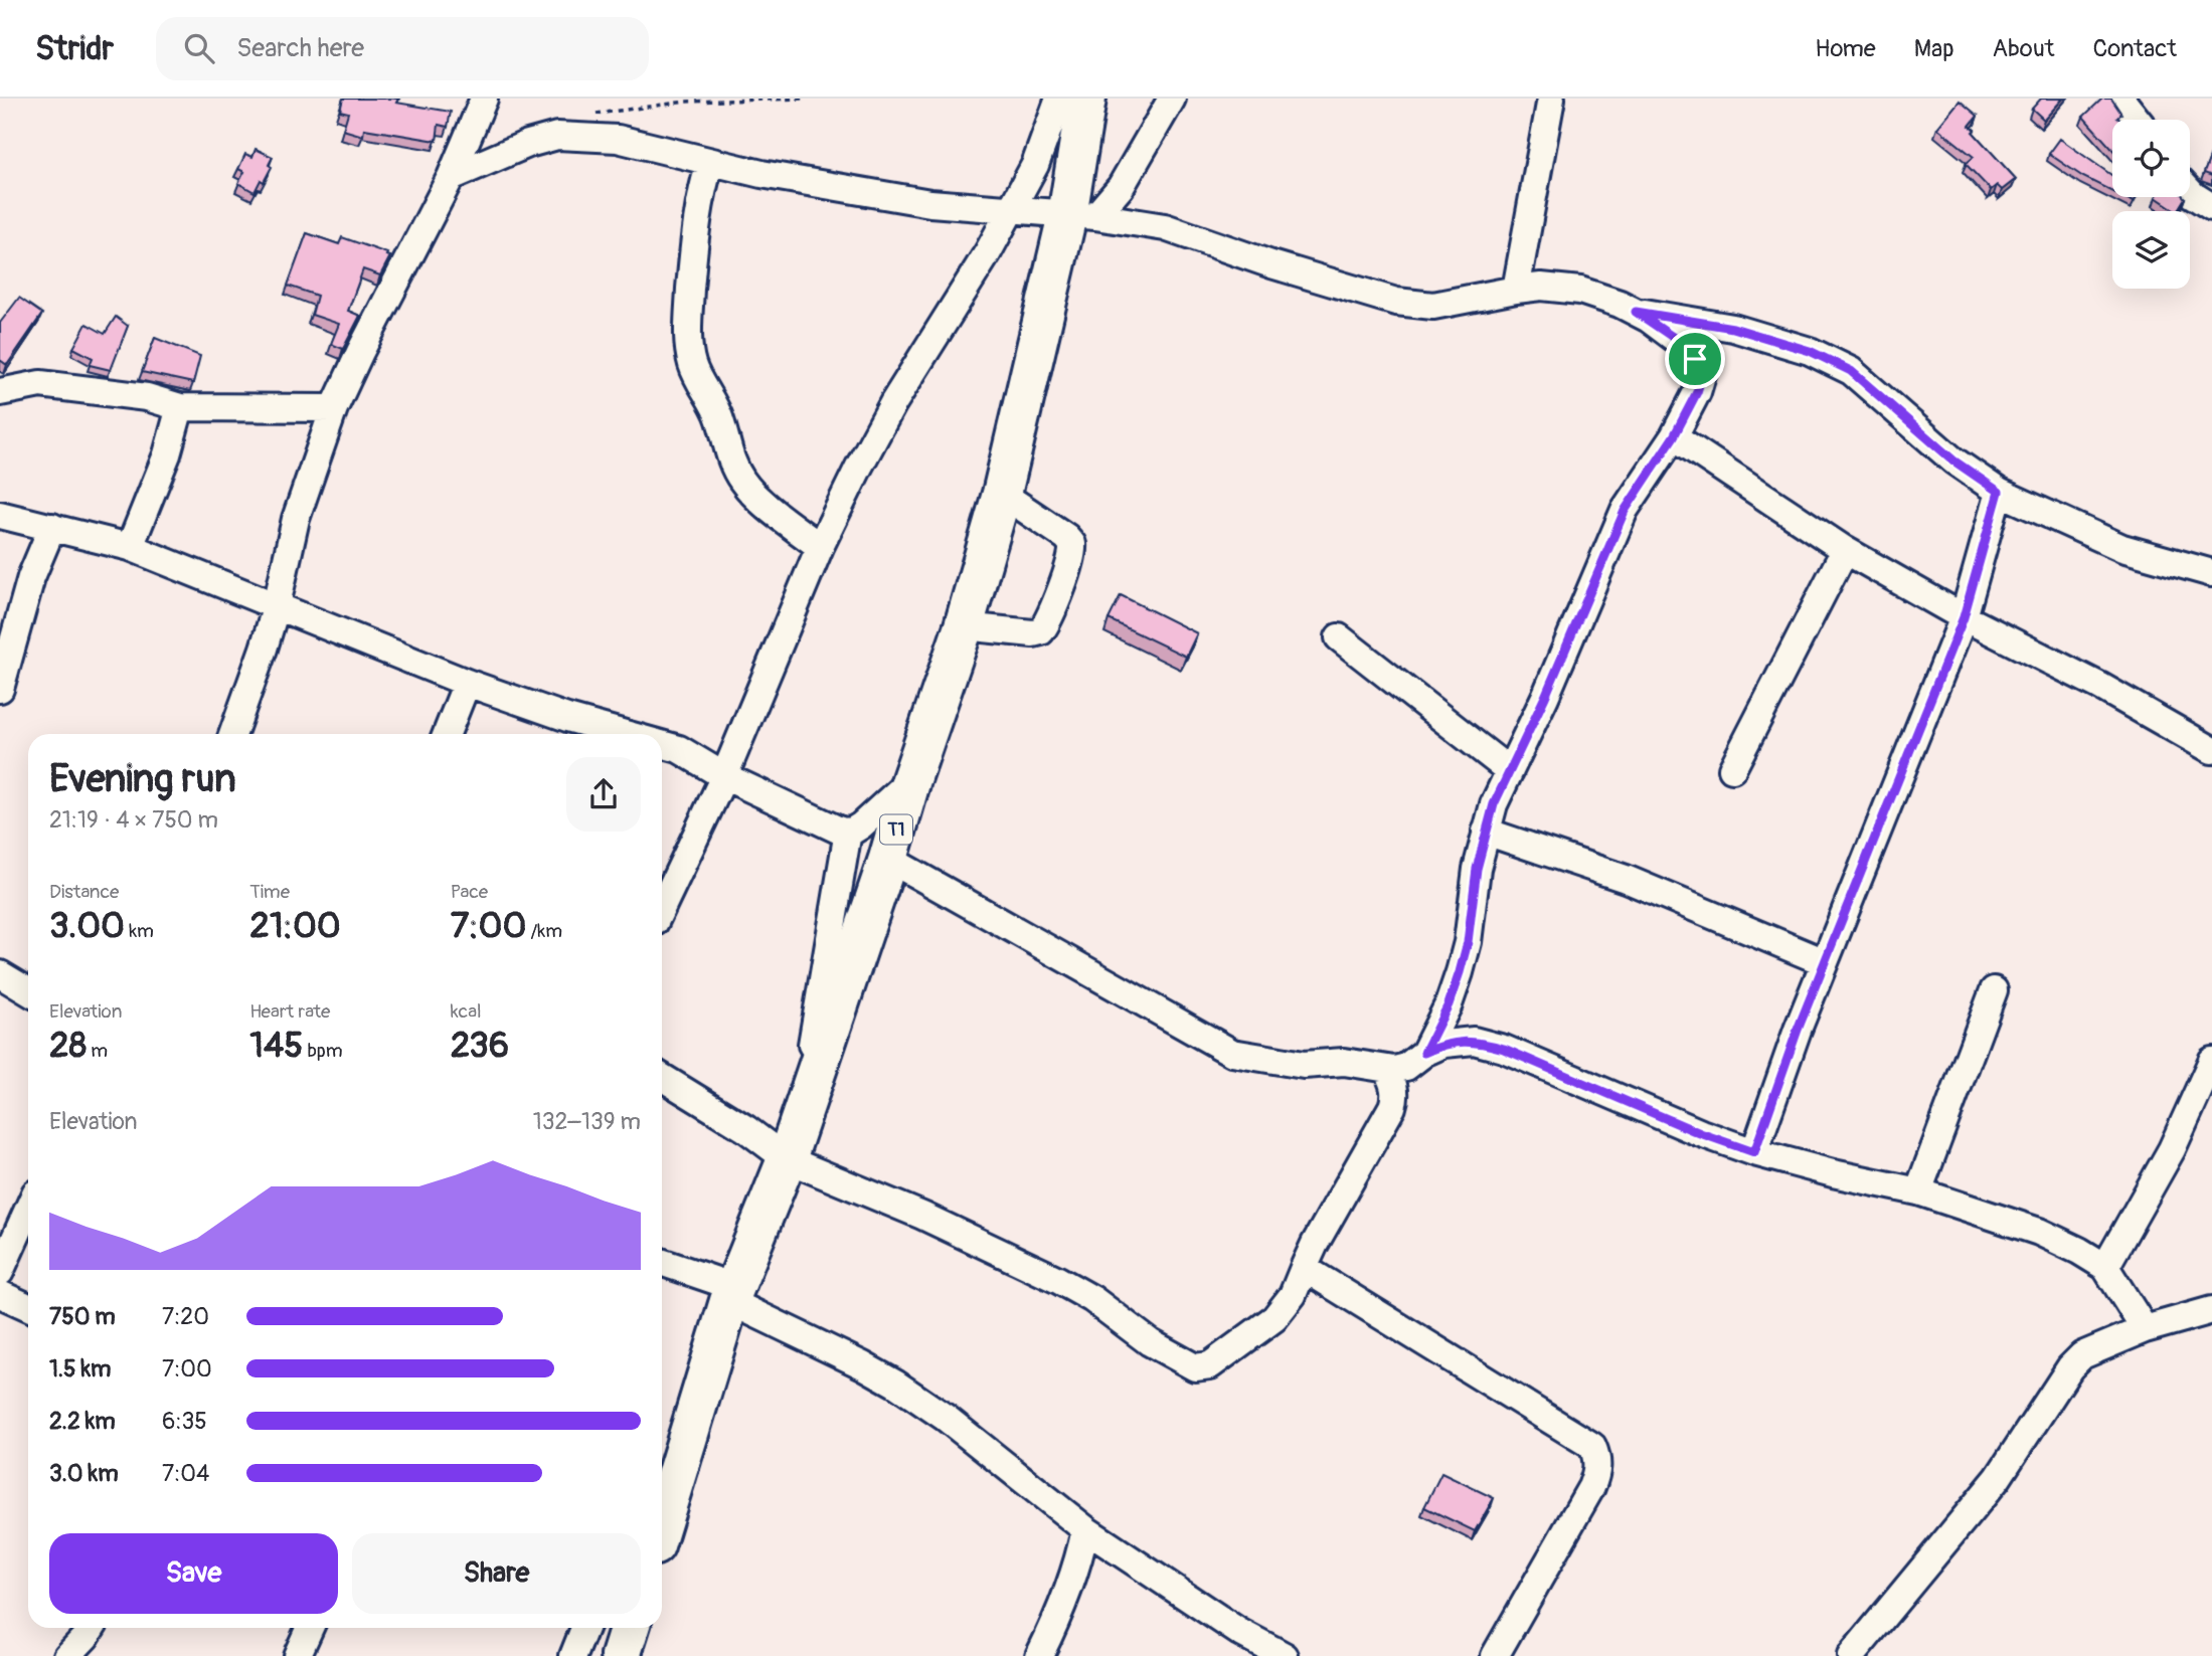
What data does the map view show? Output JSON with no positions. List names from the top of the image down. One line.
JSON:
{"streets":{"highway":["T1"]},"page":{"header":"Stridr","search":"Search here","nav":["Home","Map","About","Contact"],"heading":["Evening run","21:19 · 4 × 750 m"],"stats":[["Distance","3.00 km"],["Time","21:00"],["Pace","7:00 /km"],["Elevation","28 m"],["Heart rate","145 bpm"],["kcal","236"]],"chart":["Elevation","132–139 m"],"list":[{"name":"750 m","note":"7:20"},{"name":"1.5 km","note":"7:00"},{"name":"2.2 km","note":"6:35"},{"name":"3.0 km","note":"7:04"}],"buttons":["Save","Share"]}}
